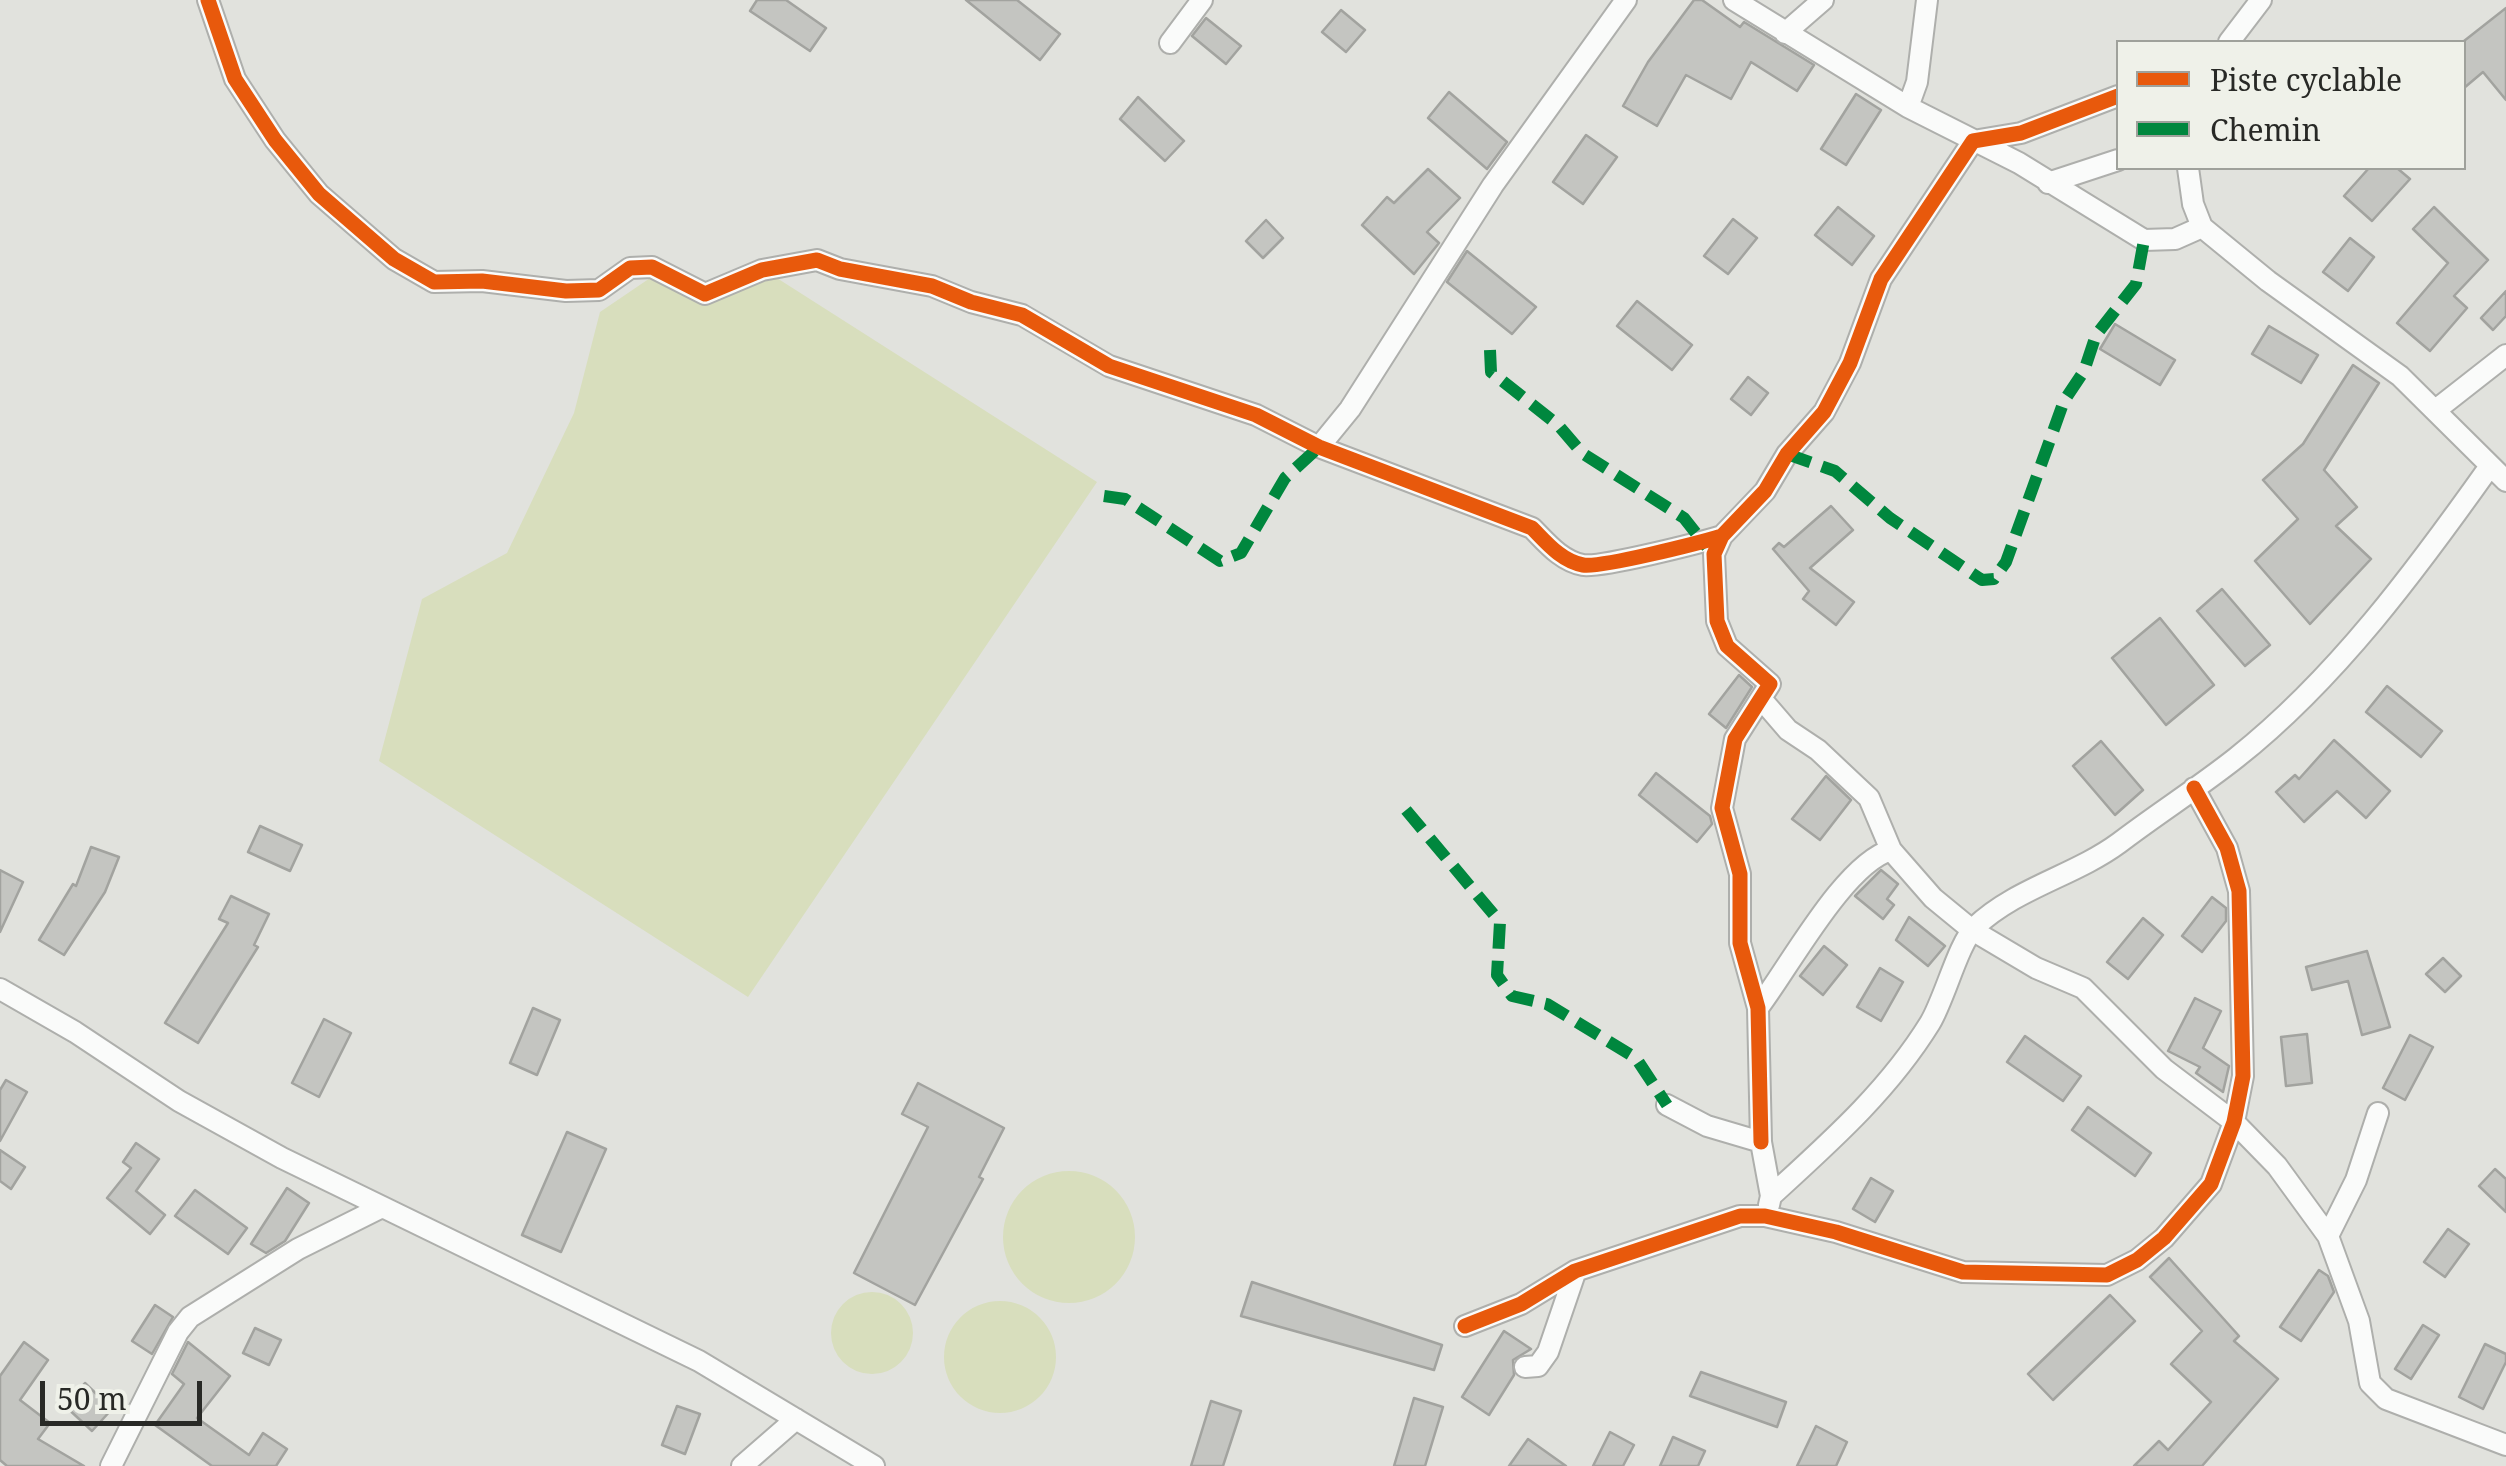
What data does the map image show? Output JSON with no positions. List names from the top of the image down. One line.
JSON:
{"legend":["Piste cyclable","Chemin"],"scale_bar":"50 m"}
